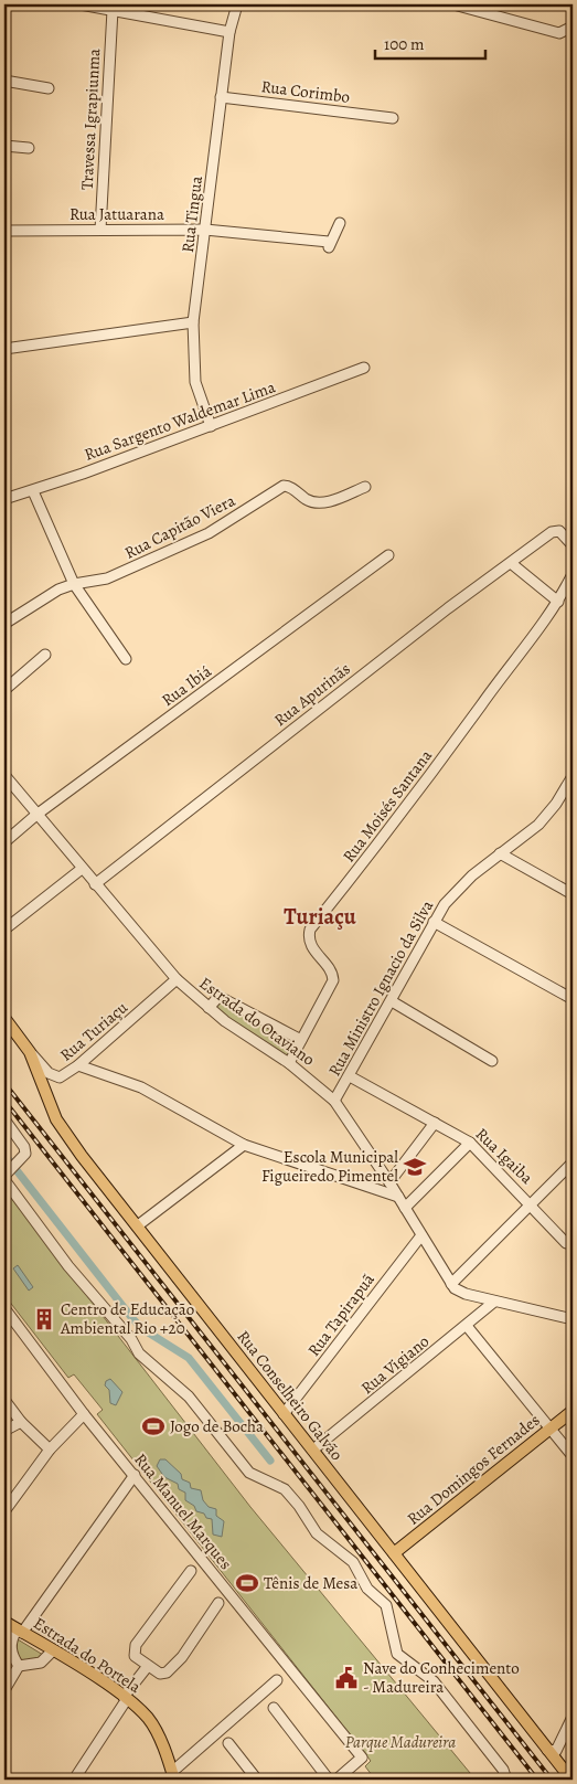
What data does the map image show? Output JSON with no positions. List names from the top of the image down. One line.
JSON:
{"streets":{"main road":["Rua Conselheiro Galvão","Rua Domingos Fernades","Estrada do Portela"],"street":["Rua Corimbo","Travessa Igrapiunma","Rua Jatuarana","Rua Tingua","Rua Sargento Waldemar Lima","Rua Capitão Viera","Rua Ibiá","Rua Apurinãs","Rua Moisés Santana","Rua Ministro Ignacio da Silva","Estrada do Otaviano","Rua Turiaçu","Rua Igaiba","Rua Tapirapuã","Rua Vigiano","Rua Manuel Marques"]},"crossings":[["Rua Corimbo","Rua Tingua"],["Travessa Igrapiunma","Rua Jatuarana"],["Rua Jatuarana","Rua Tingua"],["Rua Tingua","Rua Sargento Waldemar Lima"],["Rua Ibiá","Estrada do Otaviano"],["Rua Apurinãs","Estrada do Otaviano"],["Rua Moisés Santana","Estrada do Otaviano"],["Rua Ministro Ignacio da Silva","Estrada do Otaviano"],["Rua Ministro Ignacio da Silva","Rua Igaiba"],["Estrada do Otaviano","Rua Turiaçu"],["Estrada do Otaviano","Rua Tapirapuã"],["Rua Turiaçu","Rua Conselheiro Galvão"],["Rua Tapirapuã","Rua Conselheiro Galvão"],["Rua Vigiano","Rua Conselheiro Galvão"],["Rua Conselheiro Galvão","Rua Domingos Fernades"]],"districts":["Turiaçu"],"parks":["Parque Madureira"],"places":{"school or university":["Escola Municipal Figueiredo Pimentel"],"building":["Centro de Educação Ambiental Rio +20"],"sports":["Jogo de Bocha","Tênis de Mesa"],"public building":["Nave do Conhecimento - Madureira"]},"scale_bar":"100 m"}
